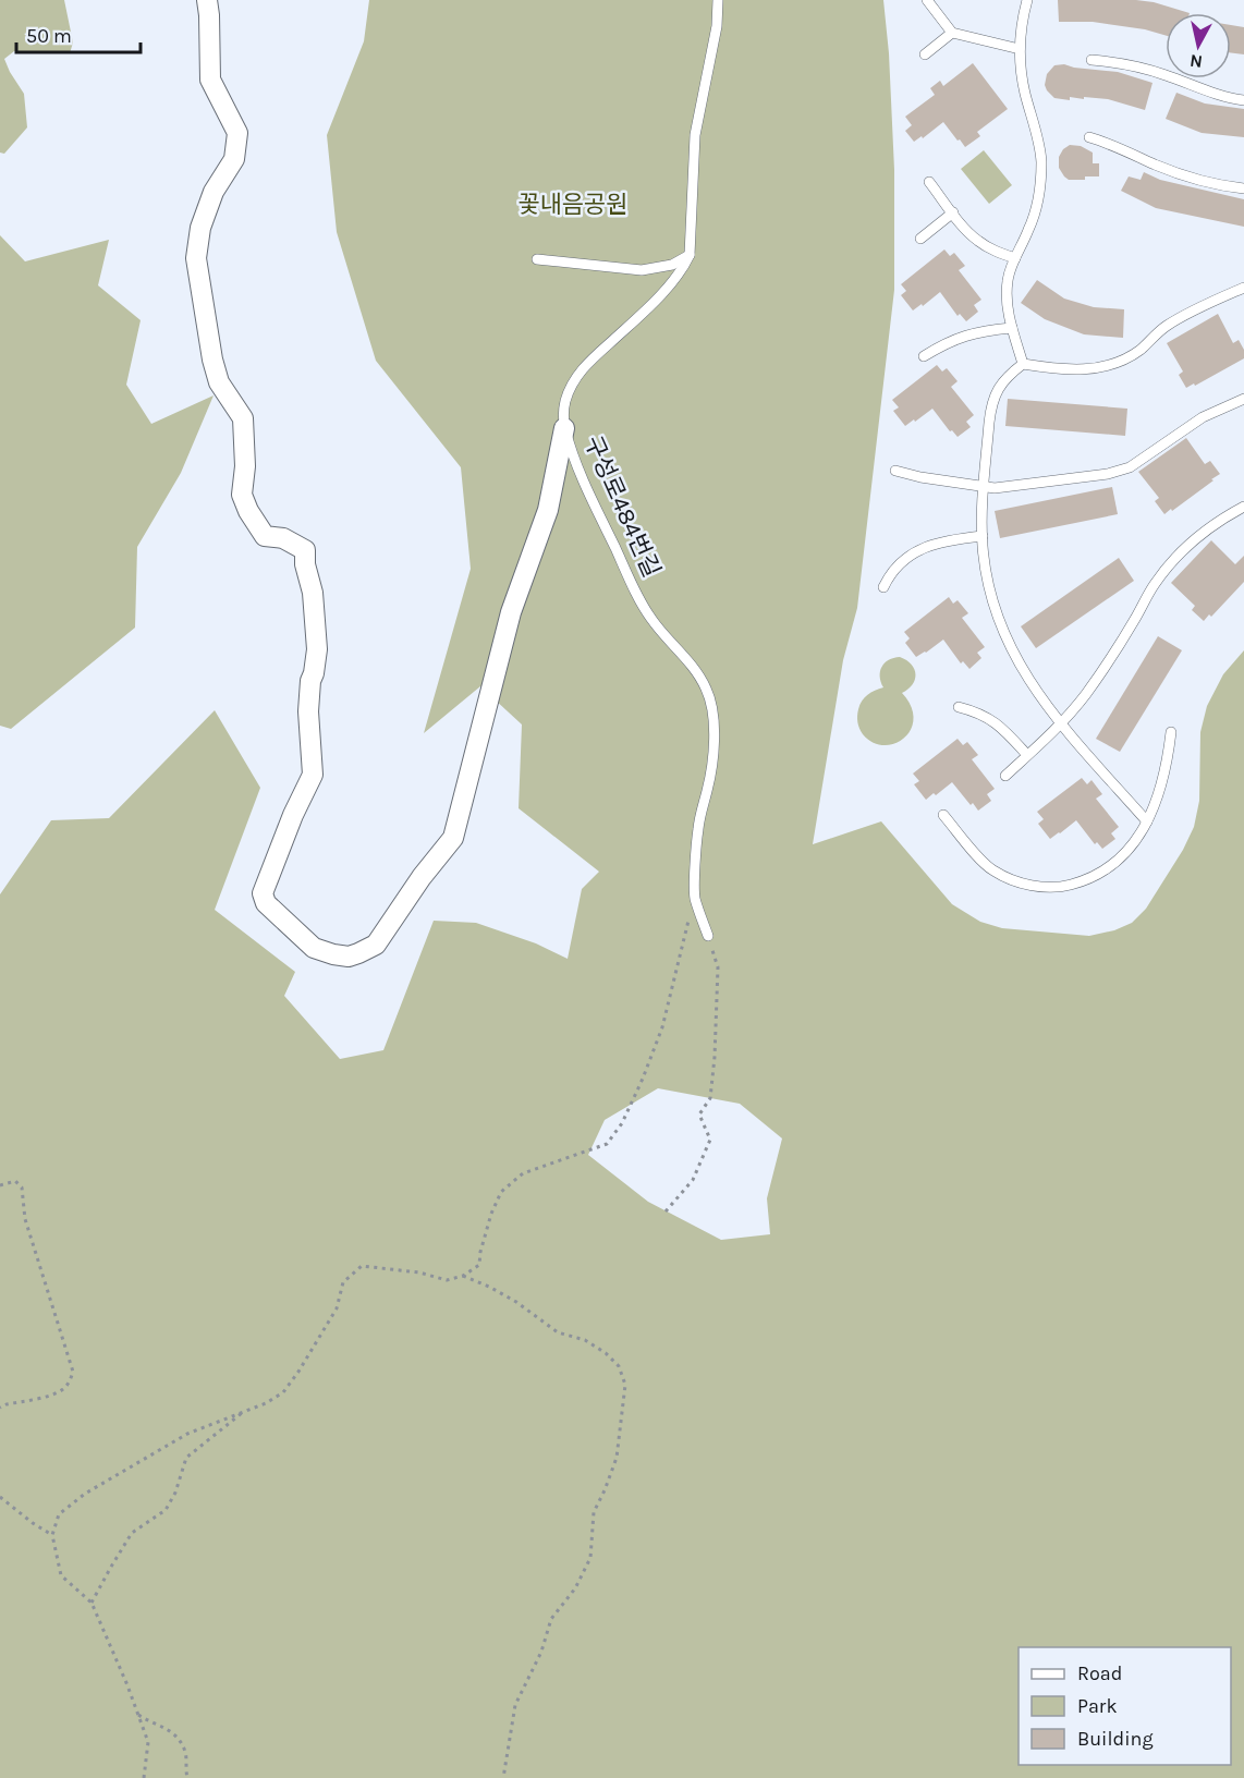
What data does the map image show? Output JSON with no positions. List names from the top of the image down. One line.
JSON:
{"streets":{"lane":["구성로484번길"]},"parks":["꽃내음공원"],"legend":["Road","Park","Building"],"scale_bar":"50 m","north":"bottom"}
